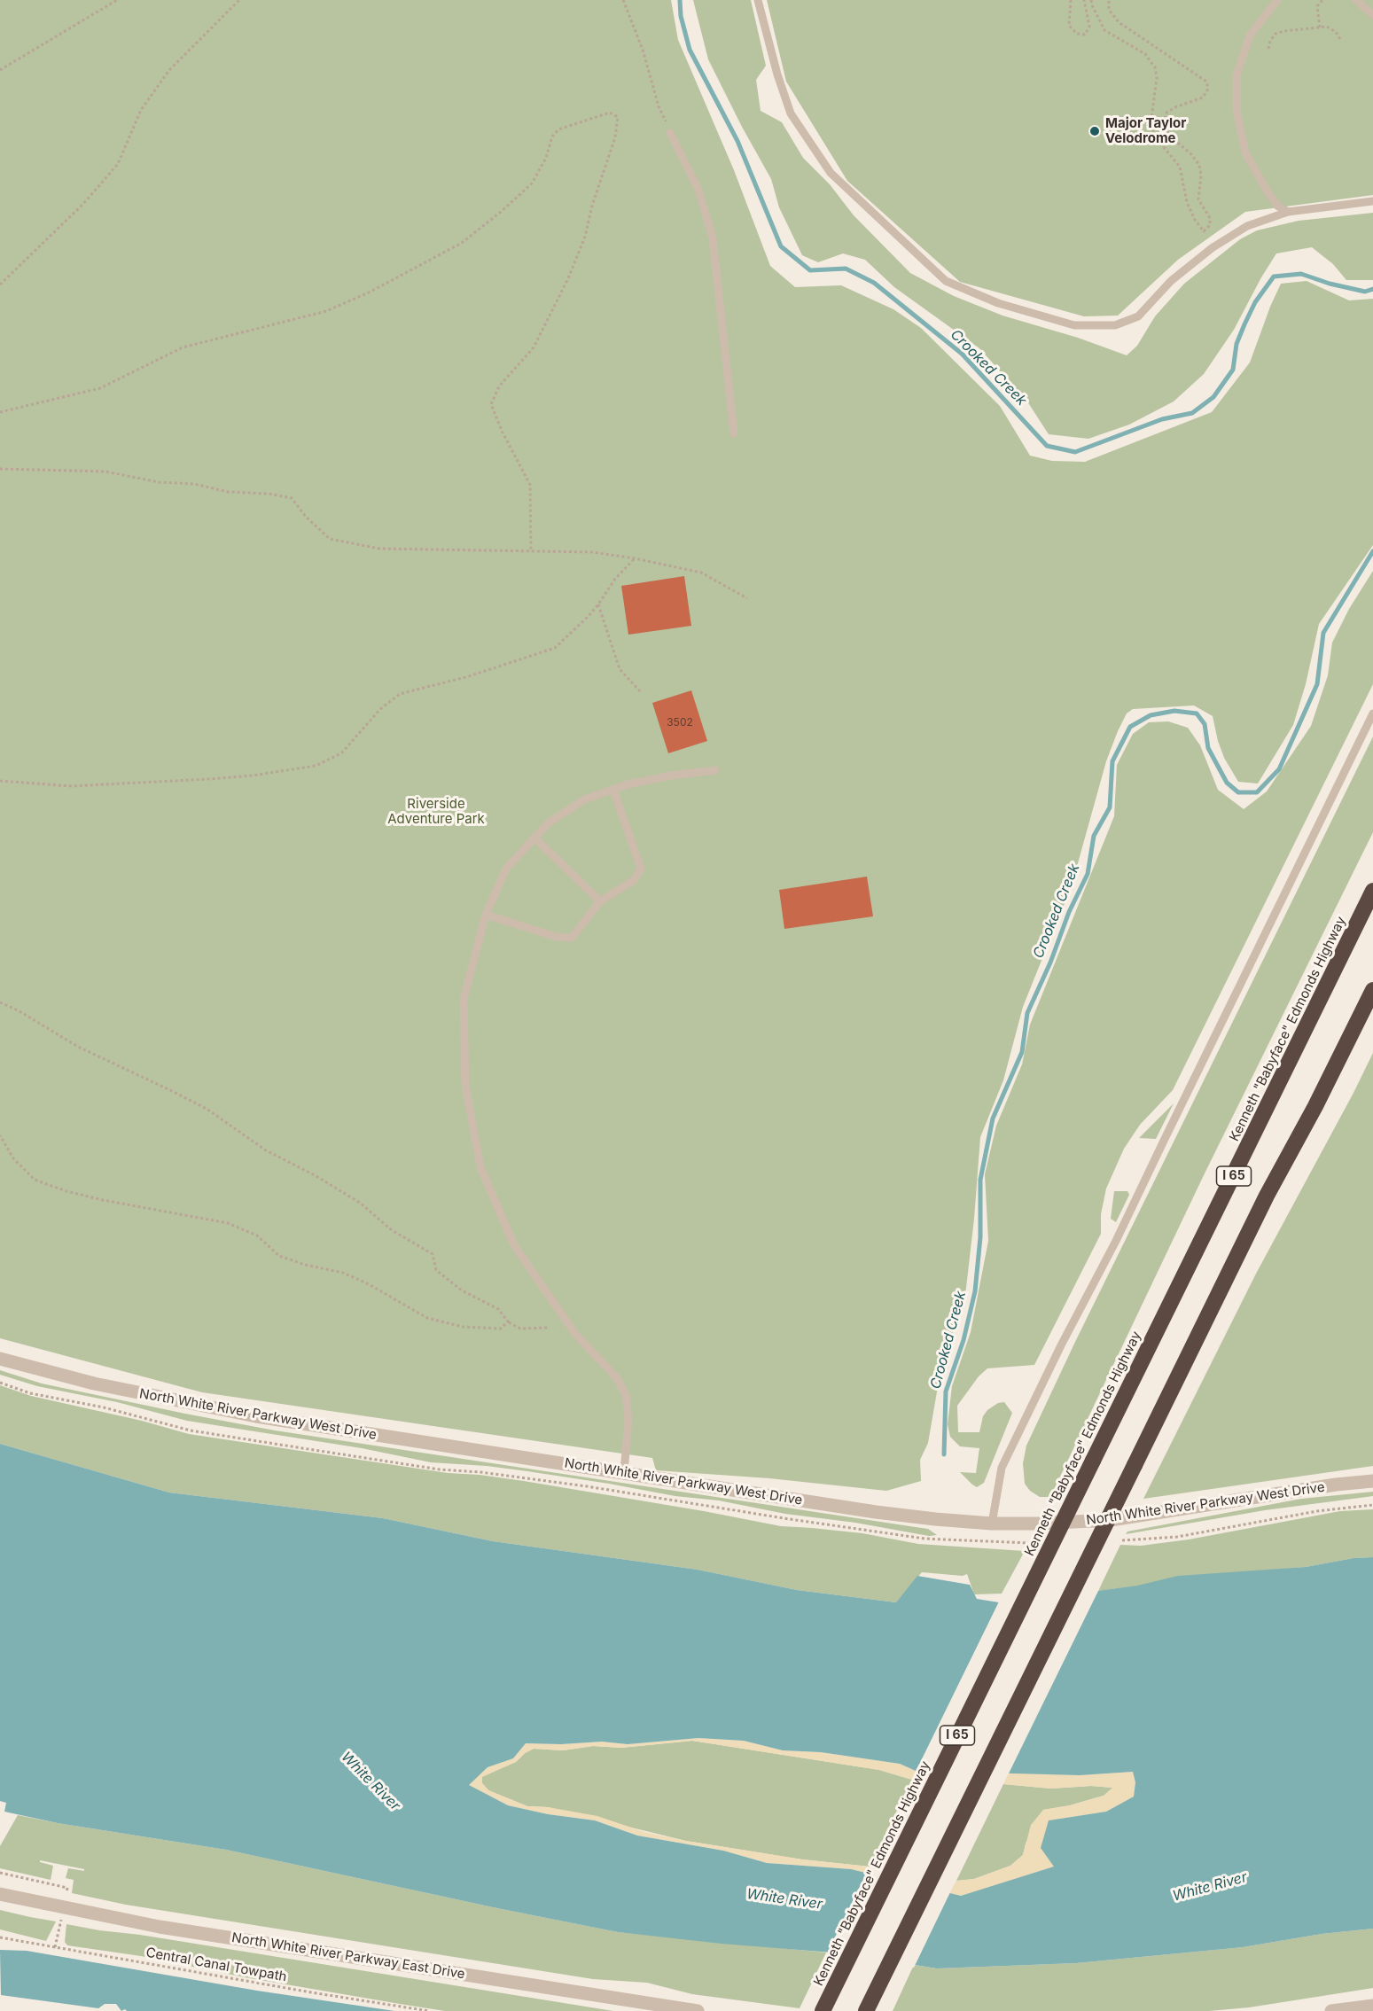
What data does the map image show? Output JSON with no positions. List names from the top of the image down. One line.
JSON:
{"streets":{"highway":["Kenneth \"Babyface\" Edmonds Highway","I 65"],"street":["North White River Parkway West Drive","North White River Parkway East Drive"],"path":["Central Canal Towpath"]},"water":["Crooked Creek","White River"],"parks":["Riverside Adventure Park"],"places":["Major Taylor Velodrome"],"house_numbers":["3502"]}
